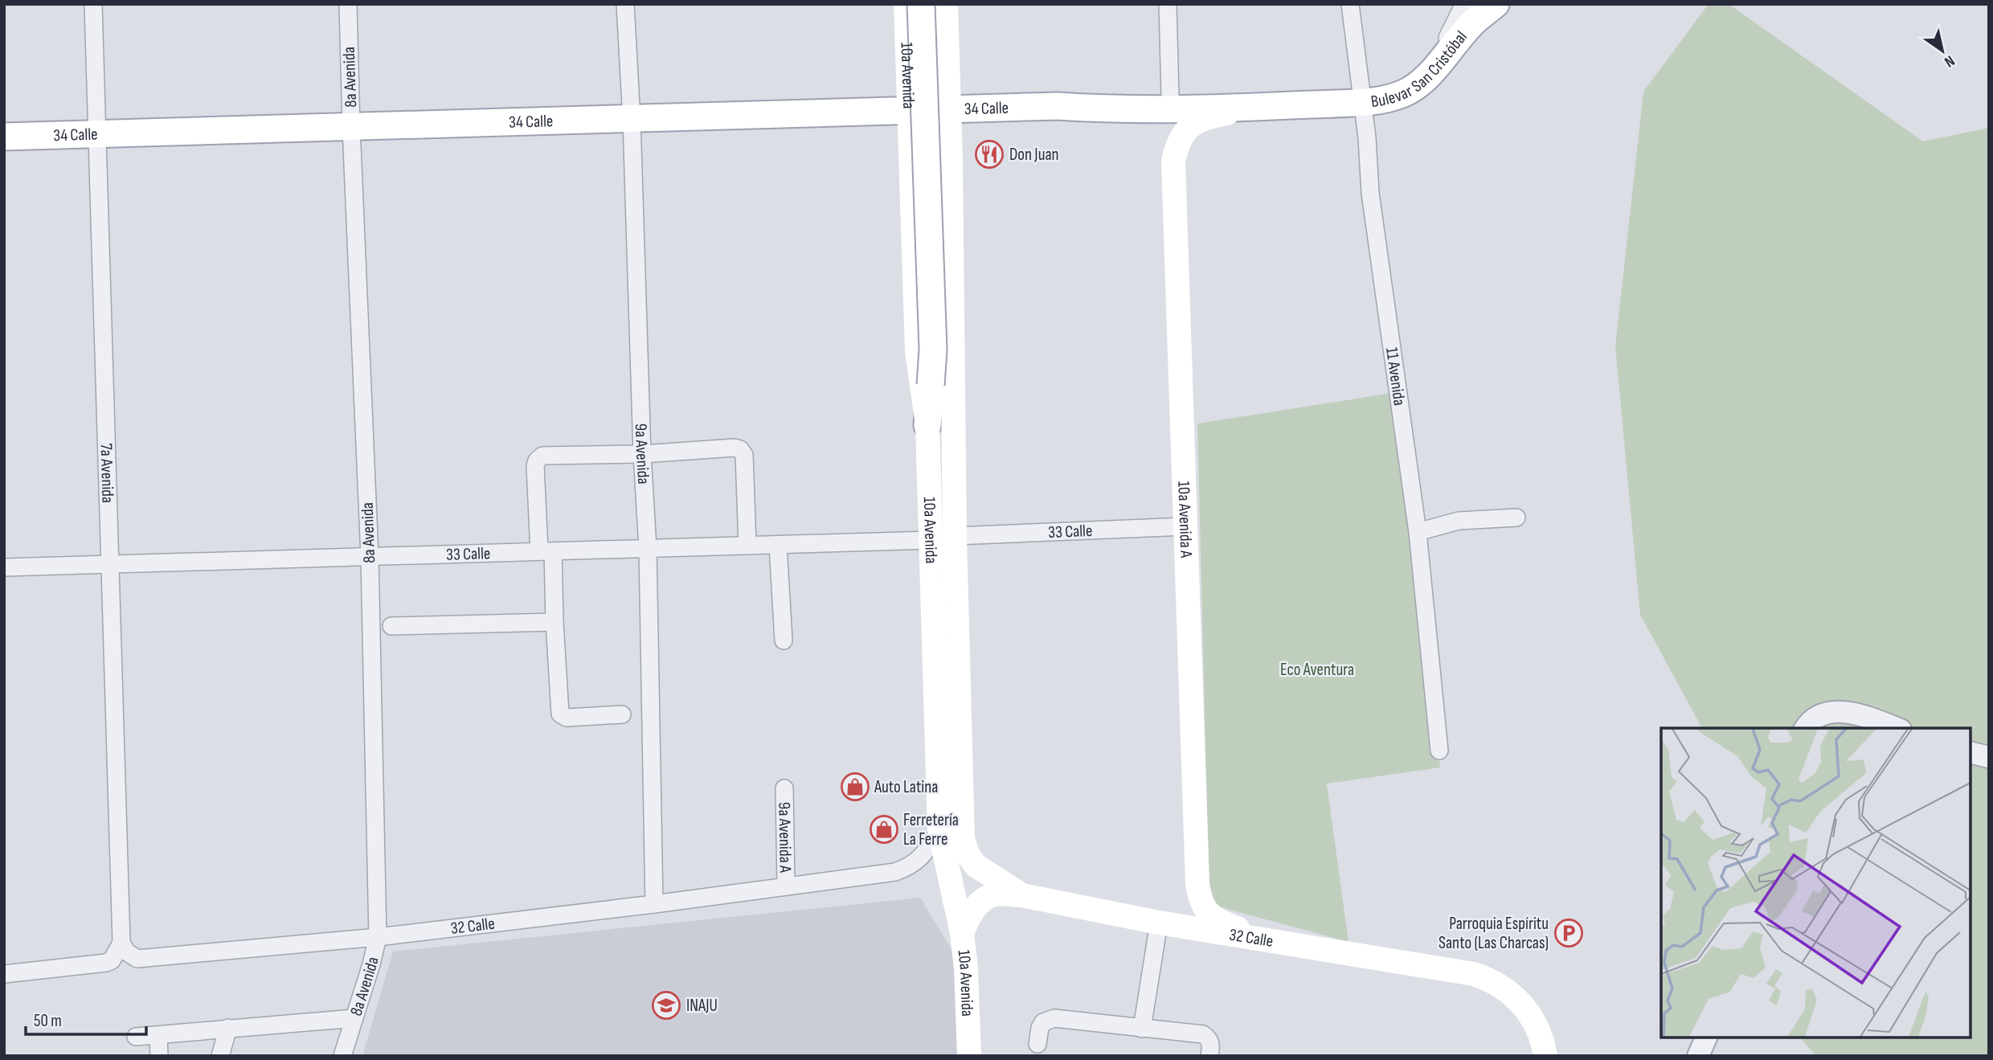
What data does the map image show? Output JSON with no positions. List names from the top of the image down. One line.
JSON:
{"streets":{"main road":["Bulevar San Cristóbal","10a Avenida","34 Calle","10a Avenida A","32 Calle"],"street":["8a Avenida","11 Avenida","9a Avenida","7a Avenida","33 Calle","9a Avenida A"]},"crossings":[["Bulevar San Cristóbal","34 Calle"],["Bulevar San Cristóbal","11 Avenida"],["10a Avenida","34 Calle"],["10a Avenida","33 Calle"],["10a Avenida","32 Calle"],["8a Avenida","34 Calle"],["8a Avenida","33 Calle"],["8a Avenida","32 Calle"],["34 Calle","11 Avenida"],["34 Calle","9a Avenida"],["34 Calle","7a Avenida"],["34 Calle","10a Avenida A"],["9a Avenida","33 Calle"],["9a Avenida","32 Calle"],["7a Avenida","33 Calle"],["7a Avenida","32 Calle"],["10a Avenida A","33 Calle"],["10a Avenida A","32 Calle"],["9a Avenida A","32 Calle"]],"parks":["Eco Aventura"],"places":{"restaurant":["Don Juan"],"shop":["Auto Latina","Ferretería La Ferre"],"parking":["Parroquia Espíritu Santo (Las Charcas)"],"school or university":["INAJU"]},"scale_bar":"50 m","north":"bottom right"}
